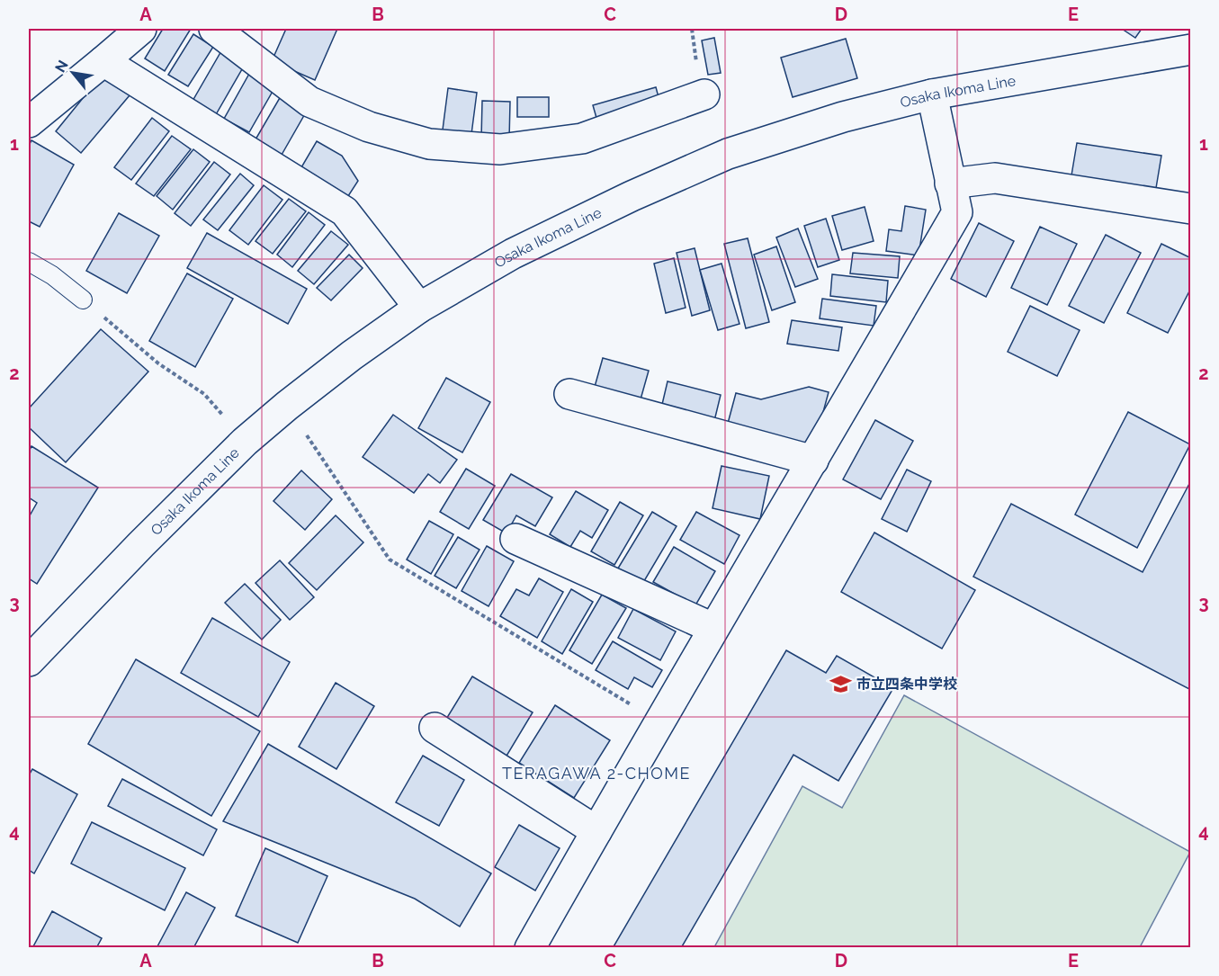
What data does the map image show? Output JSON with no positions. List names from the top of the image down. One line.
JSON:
{"streets":{"street":["Osaka Ikoma Line"]},"districts":["TERAGAWA 2-CHOME"],"places":{"school or university":["市立四条中学校"]},"north":"top left","grid":{"columns":["A","B","C","D","E"],"rows":["1","2","3","4"]}}
